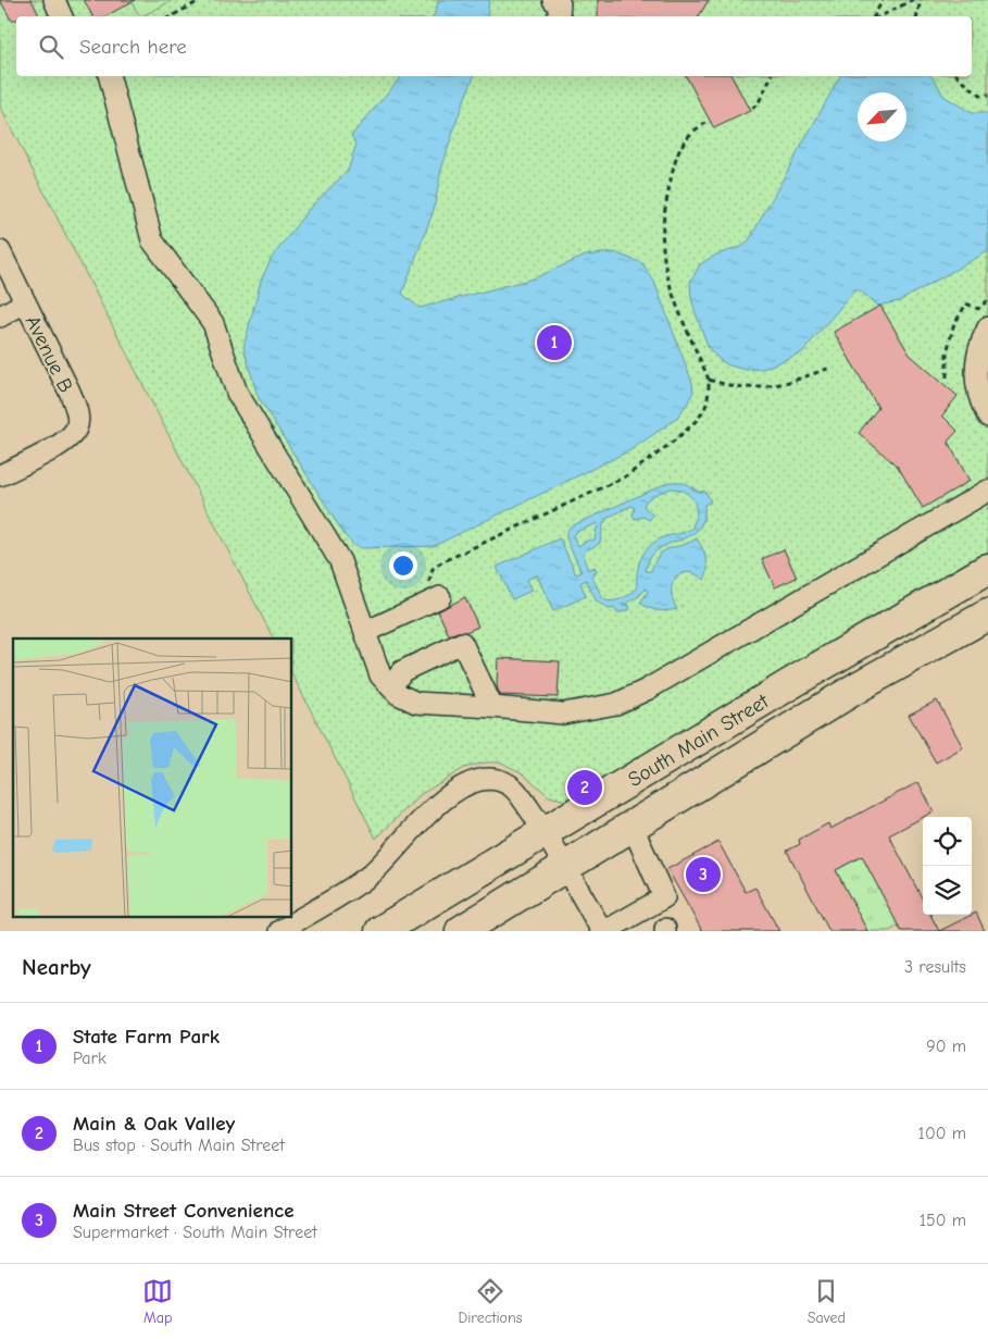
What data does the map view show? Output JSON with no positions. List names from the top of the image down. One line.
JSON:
{"streets":{"highway":["South Main Street"],"street":["Avenue B"]},"north":"bottom left","page":{"search":"Search here","pins":["1","2","3"],"heading":["Nearby","3 results"],"list":[{"mark":"1","name":"State Farm Park","note":"Park","value":"90 m"},{"mark":"2","name":"Main & Oak Valley","note":"Bus stop · South Main Street","value":"100 m"},{"mark":"3","name":"Main Street Convenience","note":"Supermarket · South Main Street","value":"150 m"}],"nav":["Map","Directions","Saved"]}}
